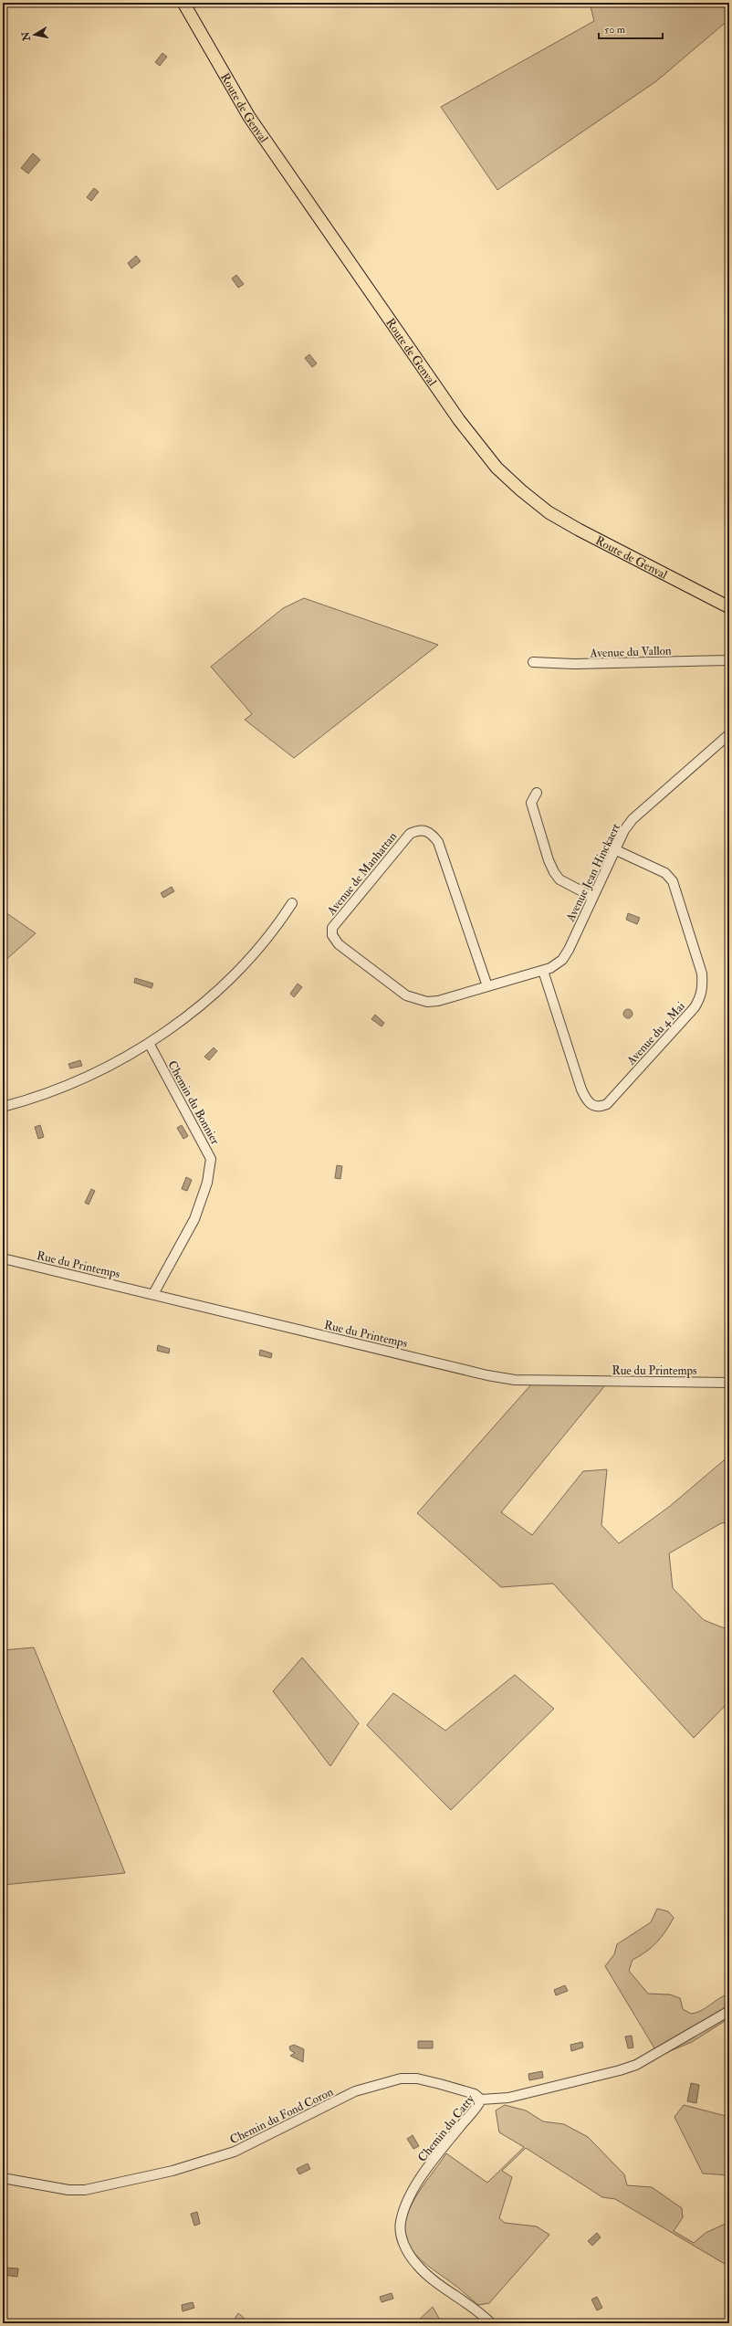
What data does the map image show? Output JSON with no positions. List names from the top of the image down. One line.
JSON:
{"streets":{"main road":["Route de Genval"],"street":["Avenue du Vallon","Avenue Jean Hinckaert","Avenue de Manhattan","Avenue du 4 Mai","Chemin du Bonnier","Rue du Printemps","Chemin du Fond Coron","Chemin du Catty"]},"crossings":[["Avenue Jean Hinckaert","Avenue de Manhattan"],["Avenue Jean Hinckaert","Avenue du 4 Mai"],["Chemin du Bonnier","Rue du Printemps"],["Chemin du Fond Coron","Chemin du Catty"]],"scale_bar":"50 m","north":"left"}
